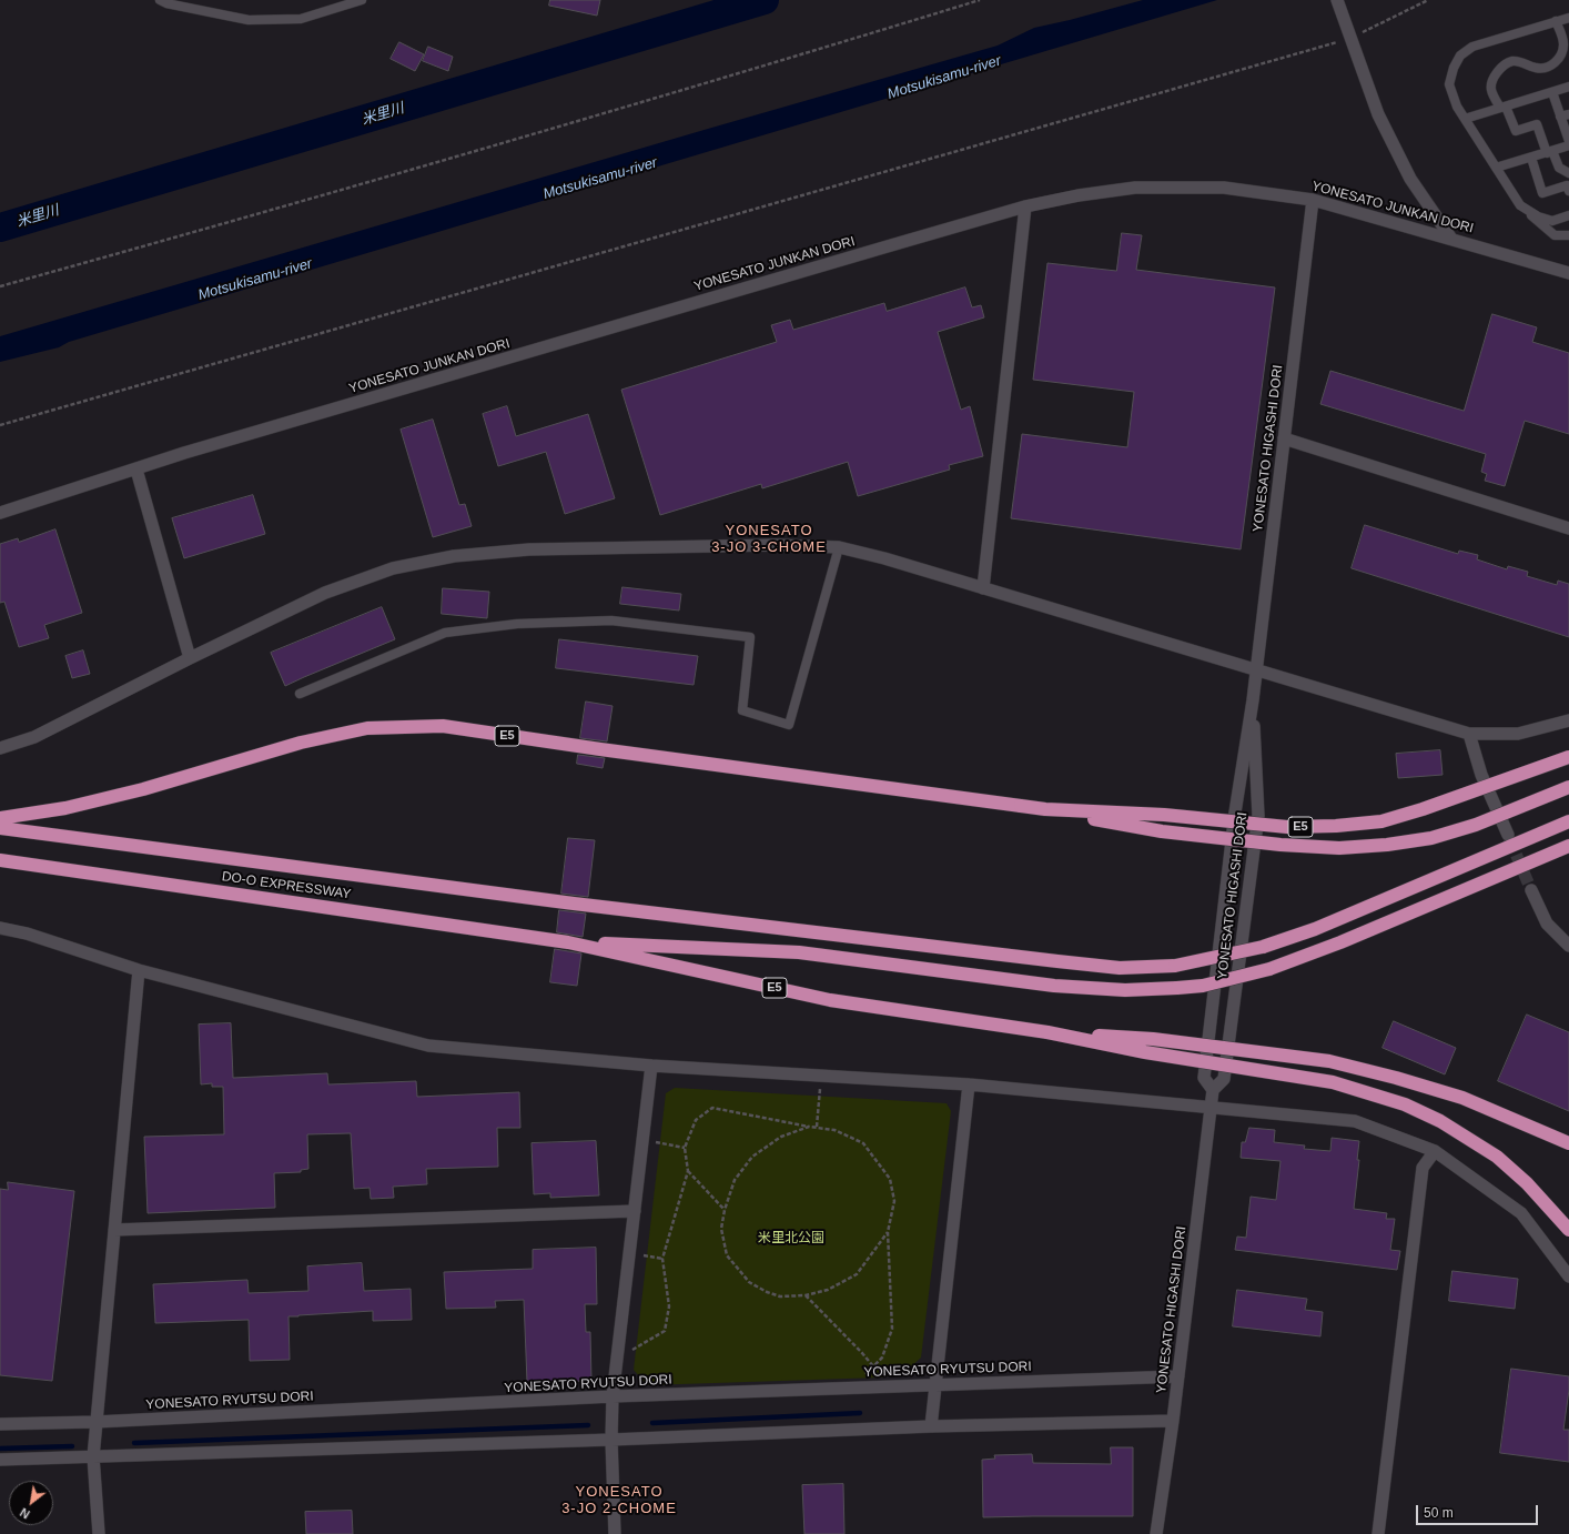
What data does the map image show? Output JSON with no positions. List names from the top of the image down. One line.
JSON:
{"streets":{"highway":["E5","DO-O EXPRESSWAY"],"street":["YONESATO JUNKAN DORI","YONESATO HIGASHI DORI","YONESATO RYUTSU DORI"]},"crossings":[["YONESATO JUNKAN DORI","YONESATO HIGASHI DORI"],["YONESATO HIGASHI DORI","YONESATO RYUTSU DORI"],["E5","DO-O EXPRESSWAY"]],"districts":["YONESATO 3-JO 3-CHOME","YONESATO 3-JO 2-CHOME"],"water":["Motsukisamu-river","米里川"],"parks":["米里北公園"],"scale_bar":"50 m","north":"bottom left"}
